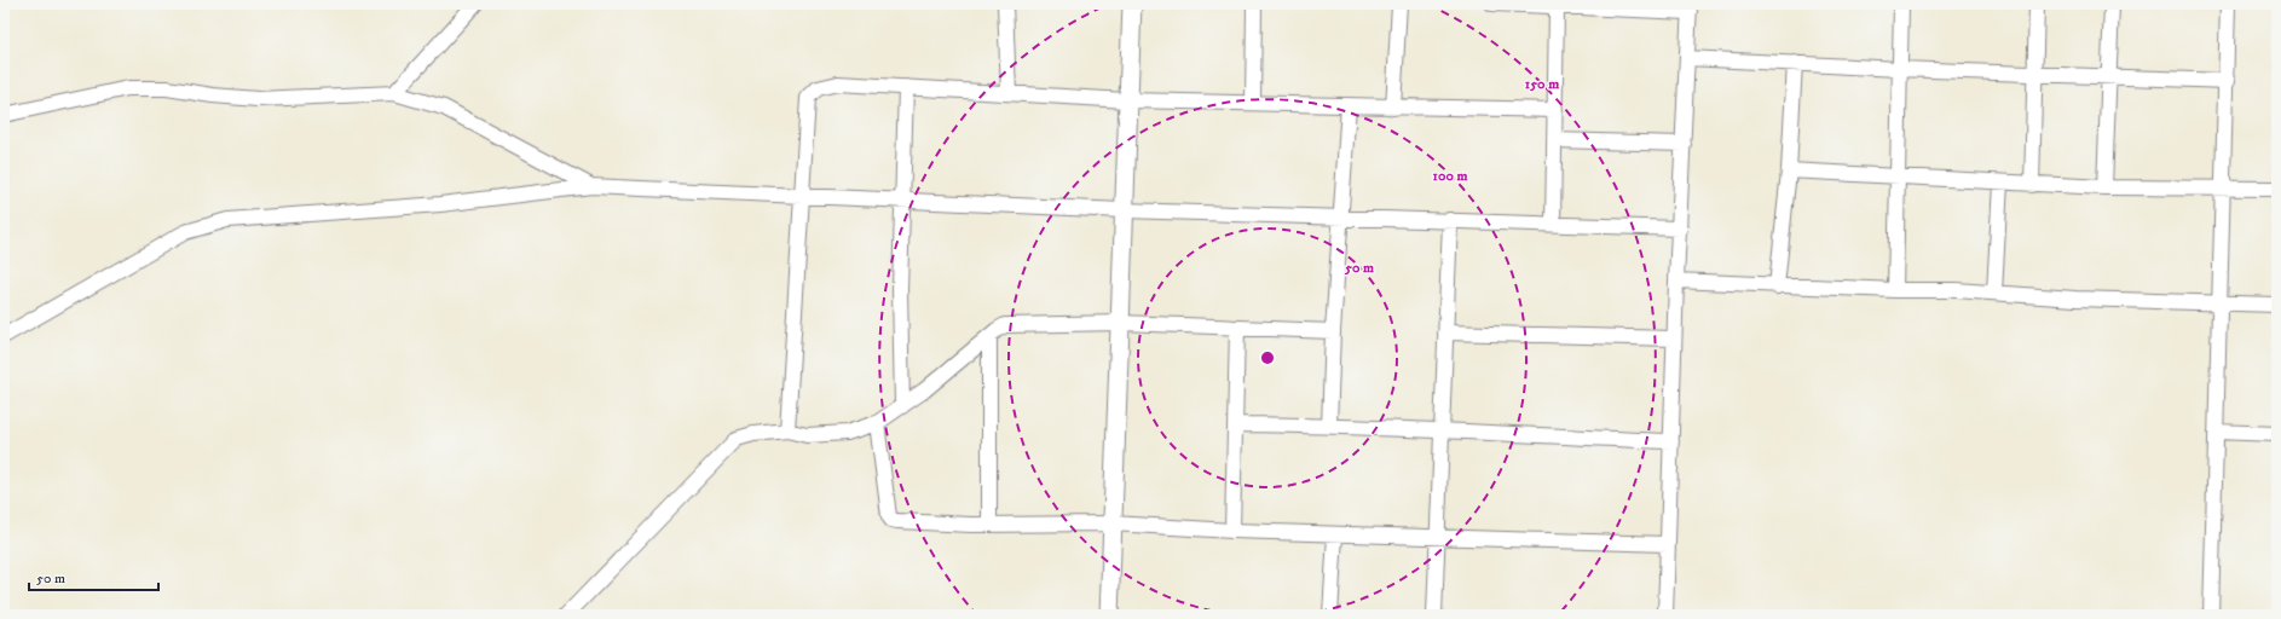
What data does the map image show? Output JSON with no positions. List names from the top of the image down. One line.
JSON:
{"scale_bar":"50 m","rings":["150 m","100 m","50 m"]}
